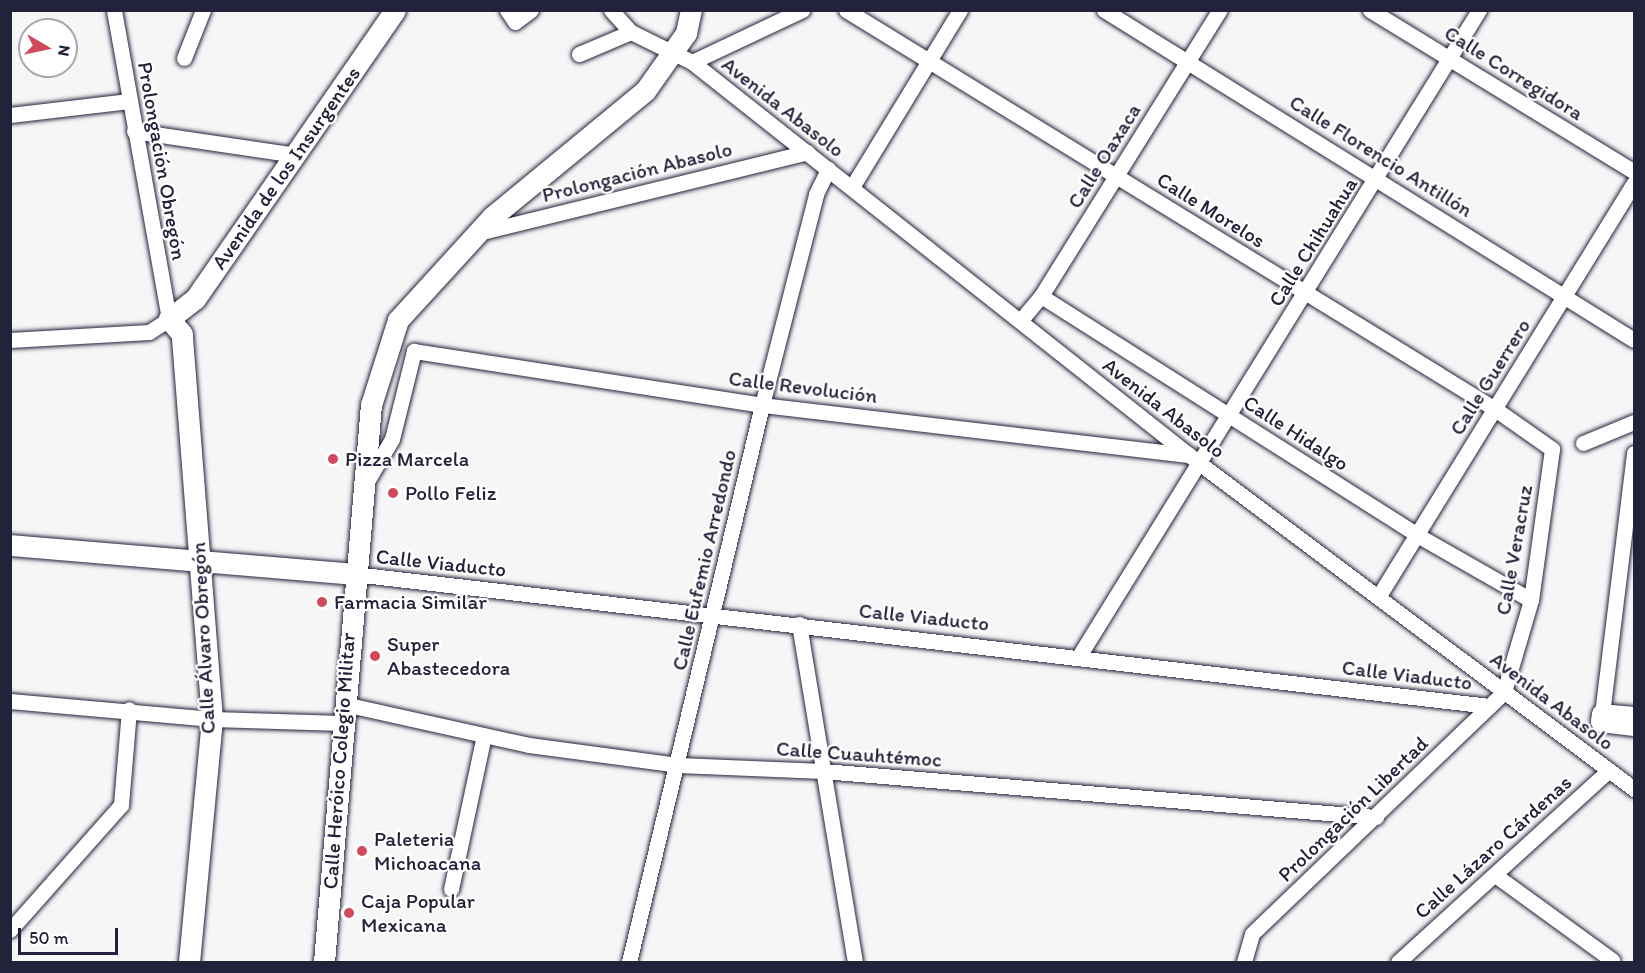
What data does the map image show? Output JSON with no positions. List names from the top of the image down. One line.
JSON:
{"streets":{"street":["Calle Corregidora","Avenida Abasolo","Calle Oaxaca","Calle Florencio Antillón","Prolongación Obregón","Avenida de los Insurgentes","Prolongación Abasolo","Calle Morelos","Calle Chihuahua","Calle Guerrero","Calle Revolución","Calle Hidalgo","Calle Veracruz","Calle Eufemio Arredondo","Calle Viaducto","Calle Álvaro Obregón","Calle Cuauhtémoc","Calle Heróico Colegio Militar","Prolongación Libertad","Calle Lázaro Cárdenas"]},"crossings":[["Calle Corregidora","Calle Chihuahua"],["Avenida Abasolo","Calle Oaxaca"],["Avenida Abasolo","Prolongación Abasolo"],["Avenida Abasolo","Calle Chihuahua"],["Avenida Abasolo","Calle Guerrero"],["Avenida Abasolo","Calle Revolución"],["Avenida Abasolo","Calle Veracruz"],["Avenida Abasolo","Calle Eufemio Arredondo"],["Avenida Abasolo","Calle Heróico Colegio Militar"],["Avenida Abasolo","Prolongación Libertad"],["Avenida Abasolo","Calle Lázaro Cárdenas"],["Calle Oaxaca","Calle Florencio Antillón"],["Calle Oaxaca","Calle Morelos"],["Calle Oaxaca","Calle Hidalgo"],["Calle Florencio Antillón","Calle Chihuahua"],["Calle Florencio Antillón","Calle Guerrero"],["Prolongación Obregón","Avenida de los Insurgentes"],["Prolongación Obregón","Calle Álvaro Obregón"],["Avenida de los Insurgentes","Calle Álvaro Obregón"],["Prolongación Abasolo","Calle Heróico Colegio Militar"],["Calle Morelos","Calle Chihuahua"],["Calle Morelos","Calle Guerrero"],["Calle Morelos","Calle Veracruz"],["Calle Chihuahua","Calle Revolución"],["Calle Chihuahua","Calle Hidalgo"],["Calle Chihuahua","Calle Viaducto"],["Calle Guerrero","Calle Hidalgo"],["Calle Revolución","Calle Eufemio Arredondo"],["Calle Revolución","Calle Heróico Colegio Militar"],["Calle Hidalgo","Calle Veracruz"],["Calle Veracruz","Prolongación Libertad"],["Calle Eufemio Arredondo","Calle Viaducto"],["Calle Eufemio Arredondo","Calle Cuauhtémoc"],["Calle Viaducto","Calle Heróico Colegio Militar"],["Calle Viaducto","Prolongación Libertad"],["Calle Álvaro Obregón","Calle Cuauhtémoc"],["Calle Cuauhtémoc","Calle Heróico Colegio Militar"],["Calle Cuauhtémoc","Prolongación Libertad"]],"places":["Pizza Marcela","Pollo Feliz","Farmacia Similar","Super Abastecedora","Paleteria Michoacana","Caja Popular Mexicana"],"scale_bar":"50 m","north":"right"}
